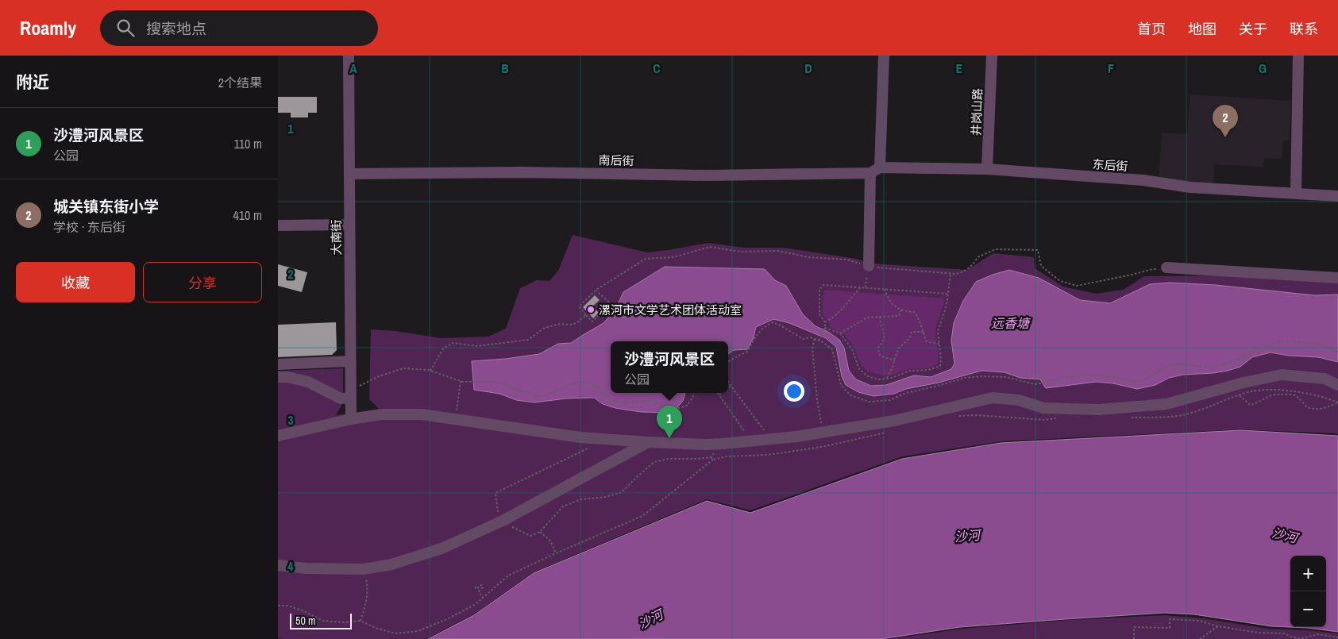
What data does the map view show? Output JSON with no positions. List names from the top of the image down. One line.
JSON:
{"streets":{"street":["井岗山路","南后街","东后街","大南街"]},"crossings":[["井岗山路","东后街"],["南后街","东后街"],["南后街","大南街"]],"water":["远香塘","沙河"],"places":["漯河市文学艺术团体活动室"],"scale_bar":"50 m","page":{"header":"Roamly","search":"搜索地点","nav":["首页","地图","关于","联系"],"heading":["附近","2个结果"],"pins":["2","1"],"list":[{"mark":"1","name":"沙澧河风景区","note":"公园","value":"110 m"},{"mark":"2","name":"城关镇东街小学","note":"学校 · 东后街","value":"410 m"}],"buttons":["收藏","分享"],"popup":["沙澧河风景区","公园"],"map_buttons":["+","−"],"scale":"50 m"},"grid":{"columns":["A","B","C","D","E","F","G"],"rows":["1","2","3","4"]}}
